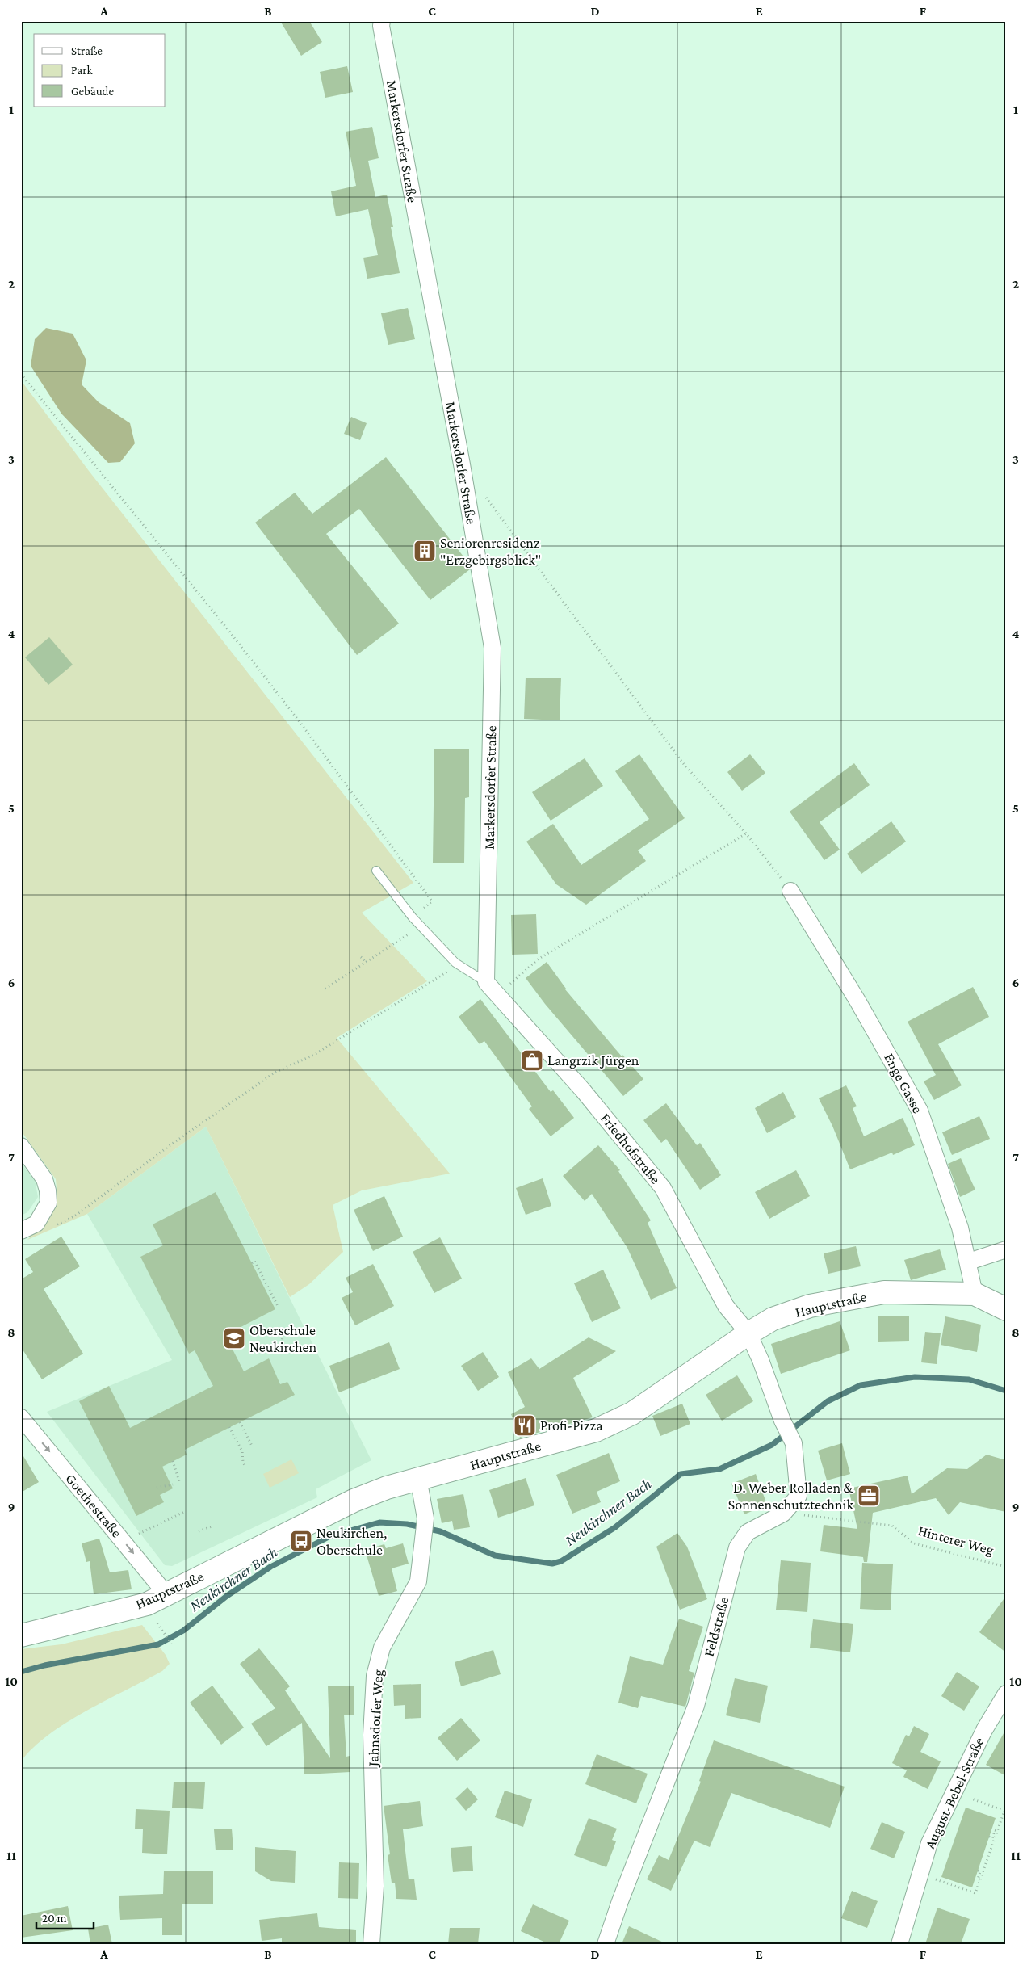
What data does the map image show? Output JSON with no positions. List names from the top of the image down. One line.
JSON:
{"streets":{"main road":["Hauptstraße"],"street":["Markersdorfer Straße","Enge Gasse","Friedhofstraße","Goethestraße","Feldstraße","Jahnsdorfer Weg","August-Bebel-Straße"],"path":["Hinterer Weg"]},"crossings":[["Markersdorfer Straße","Friedhofstraße"],["Enge Gasse","Hauptstraße"],["Friedhofstraße","Hauptstraße"],["Friedhofstraße","Feldstraße"],["Hauptstraße","Goethestraße"],["Hauptstraße","Feldstraße"],["Hauptstraße","Jahnsdorfer Weg"],["Hinterer Weg","Feldstraße"]],"one_way":["Goethestraße"],"water":["Neukirchner Bach"],"places":{"building":["Seniorenresidenz \"Erzgebirgsblick\""],"shop":["Langrzik Jürgen"],"school or university":["Oberschule Neukirchen"],"restaurant":["Profi-Pizza"],"office":["D. Weber Rolladen & Sonnenschutztechnik"],"bus stop":["Neukirchen, Oberschule"]},"legend":["Straße","Park","Gebäude"],"scale_bar":"20 m","grid":{"columns":["A","B","C","D","E","F"],"rows":["1","2","3","4","5","6","7","8","9","10","11"]}}
